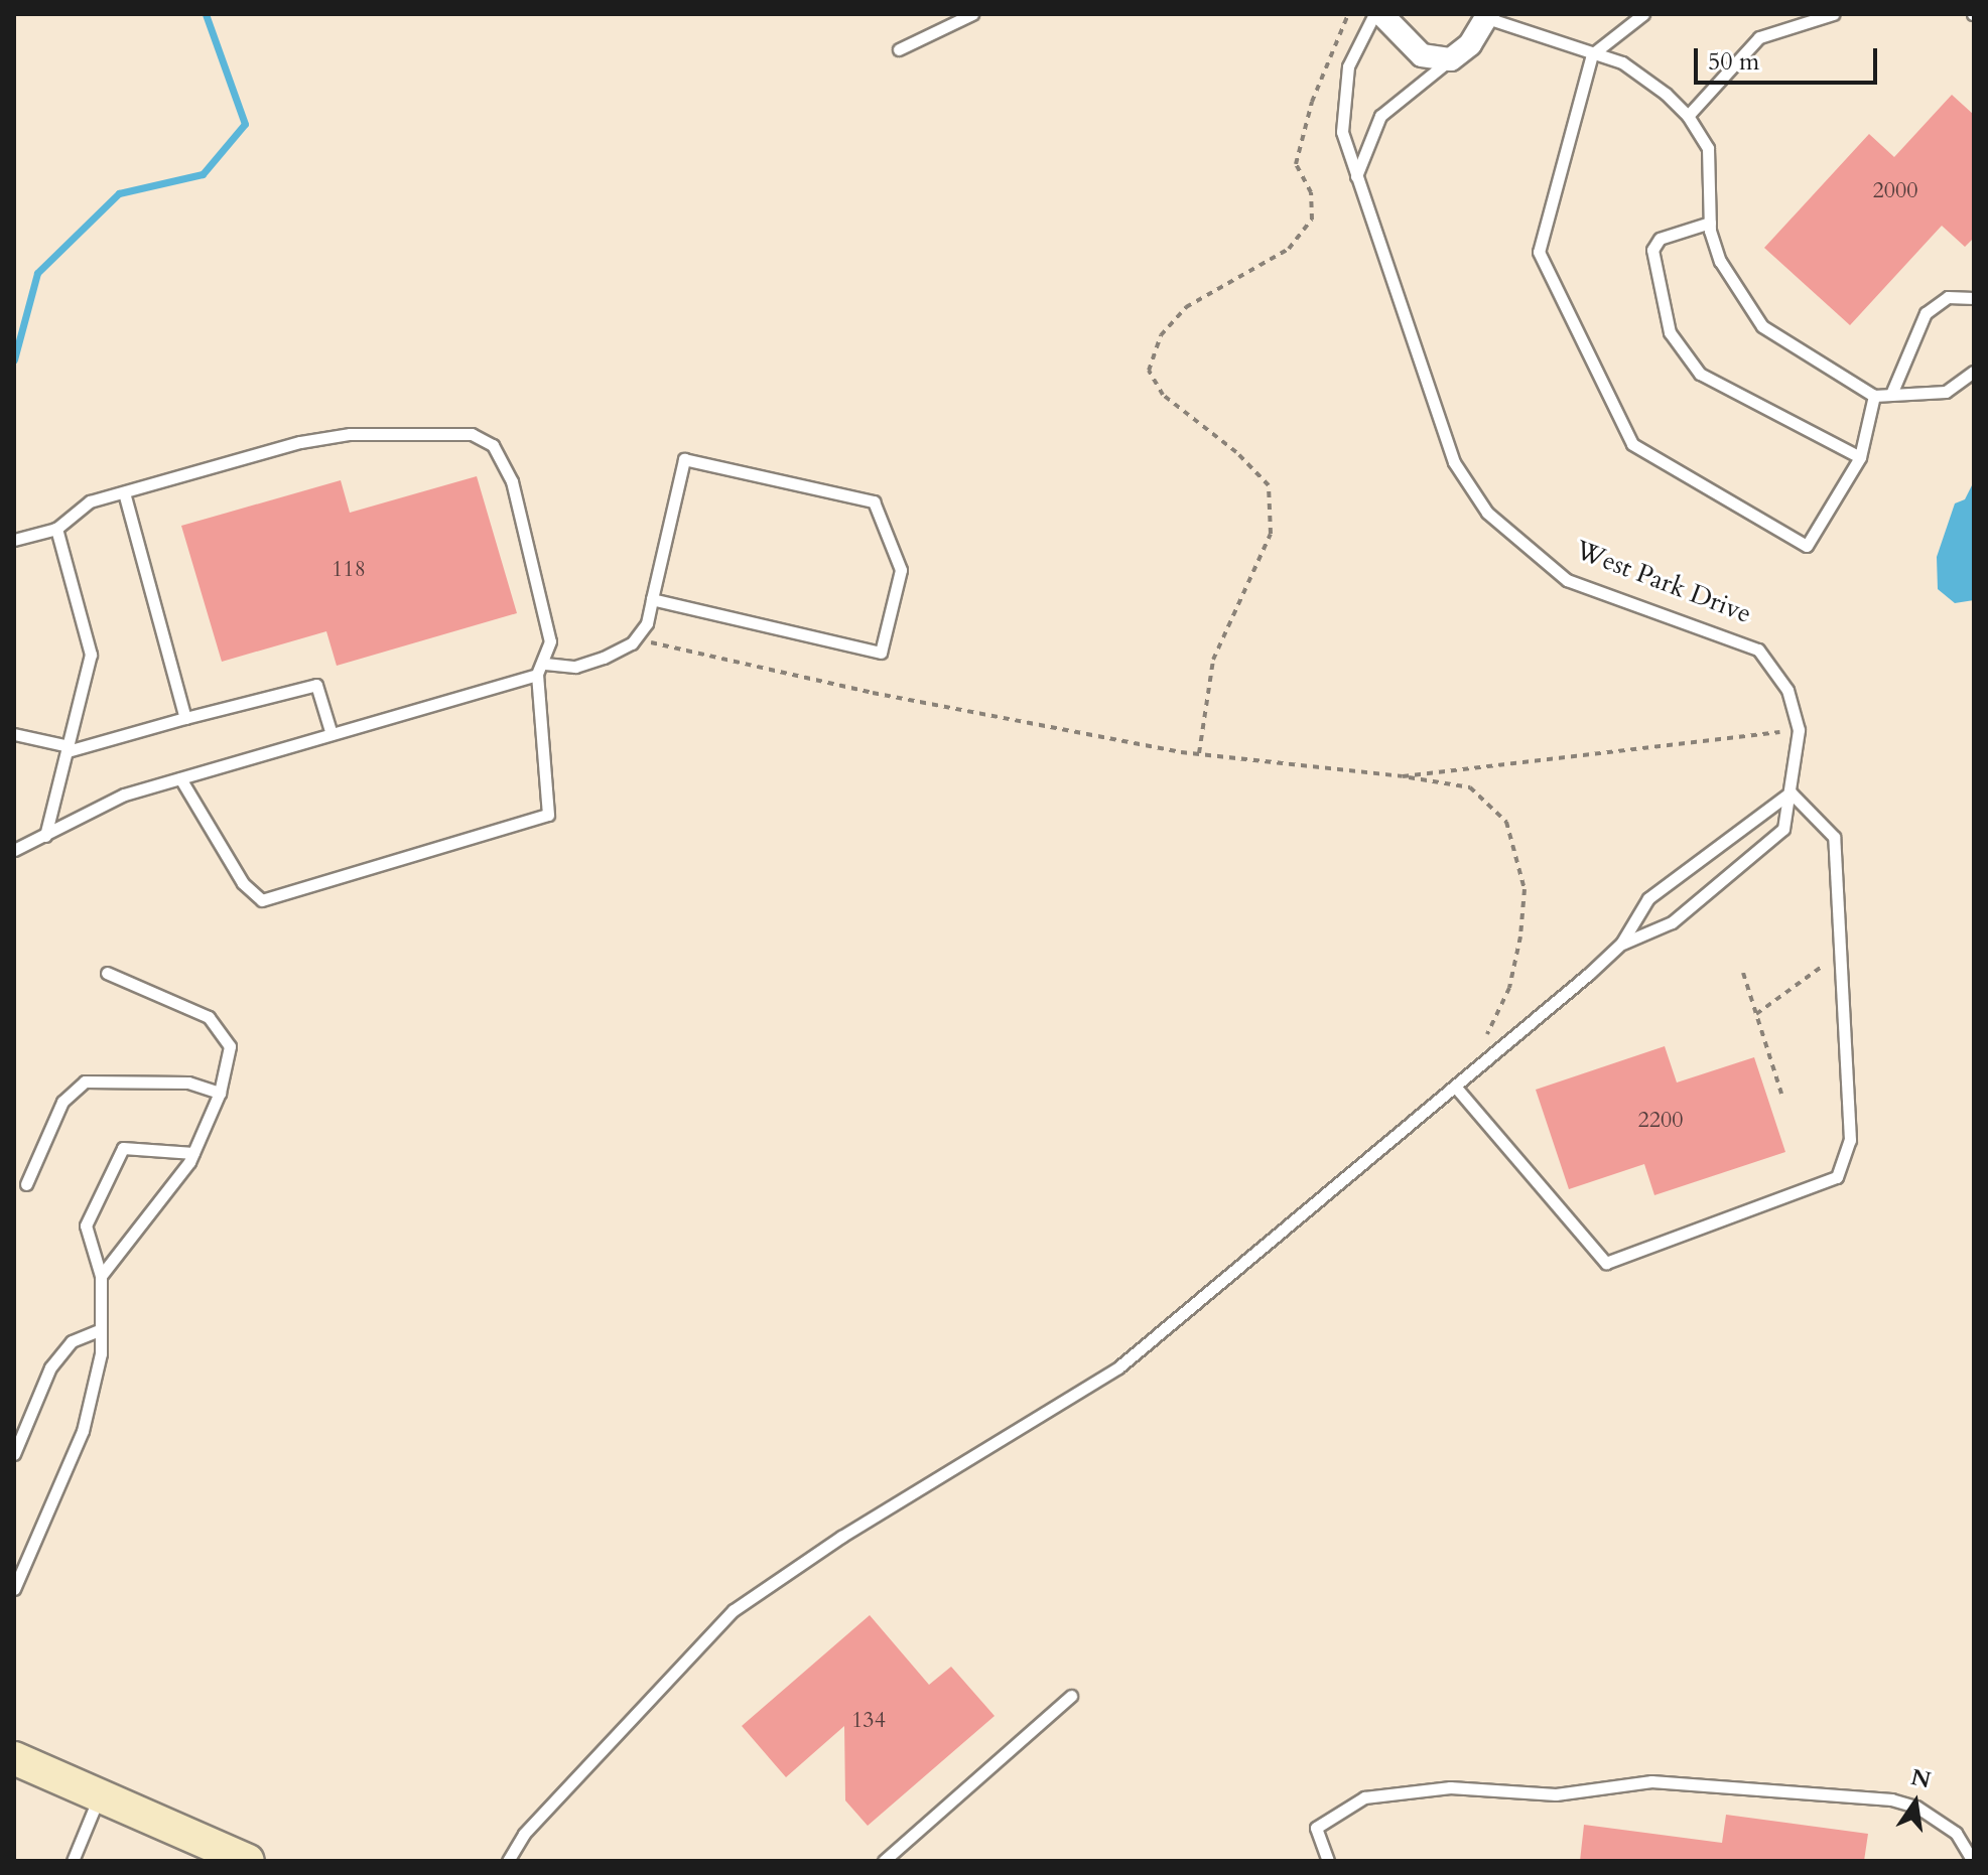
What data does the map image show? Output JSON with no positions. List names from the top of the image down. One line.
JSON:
{"streets":{"lane":["West Park Drive"]},"house_numbers":["2000","118","2200","134"],"scale_bar":"50 m","north":"top"}
